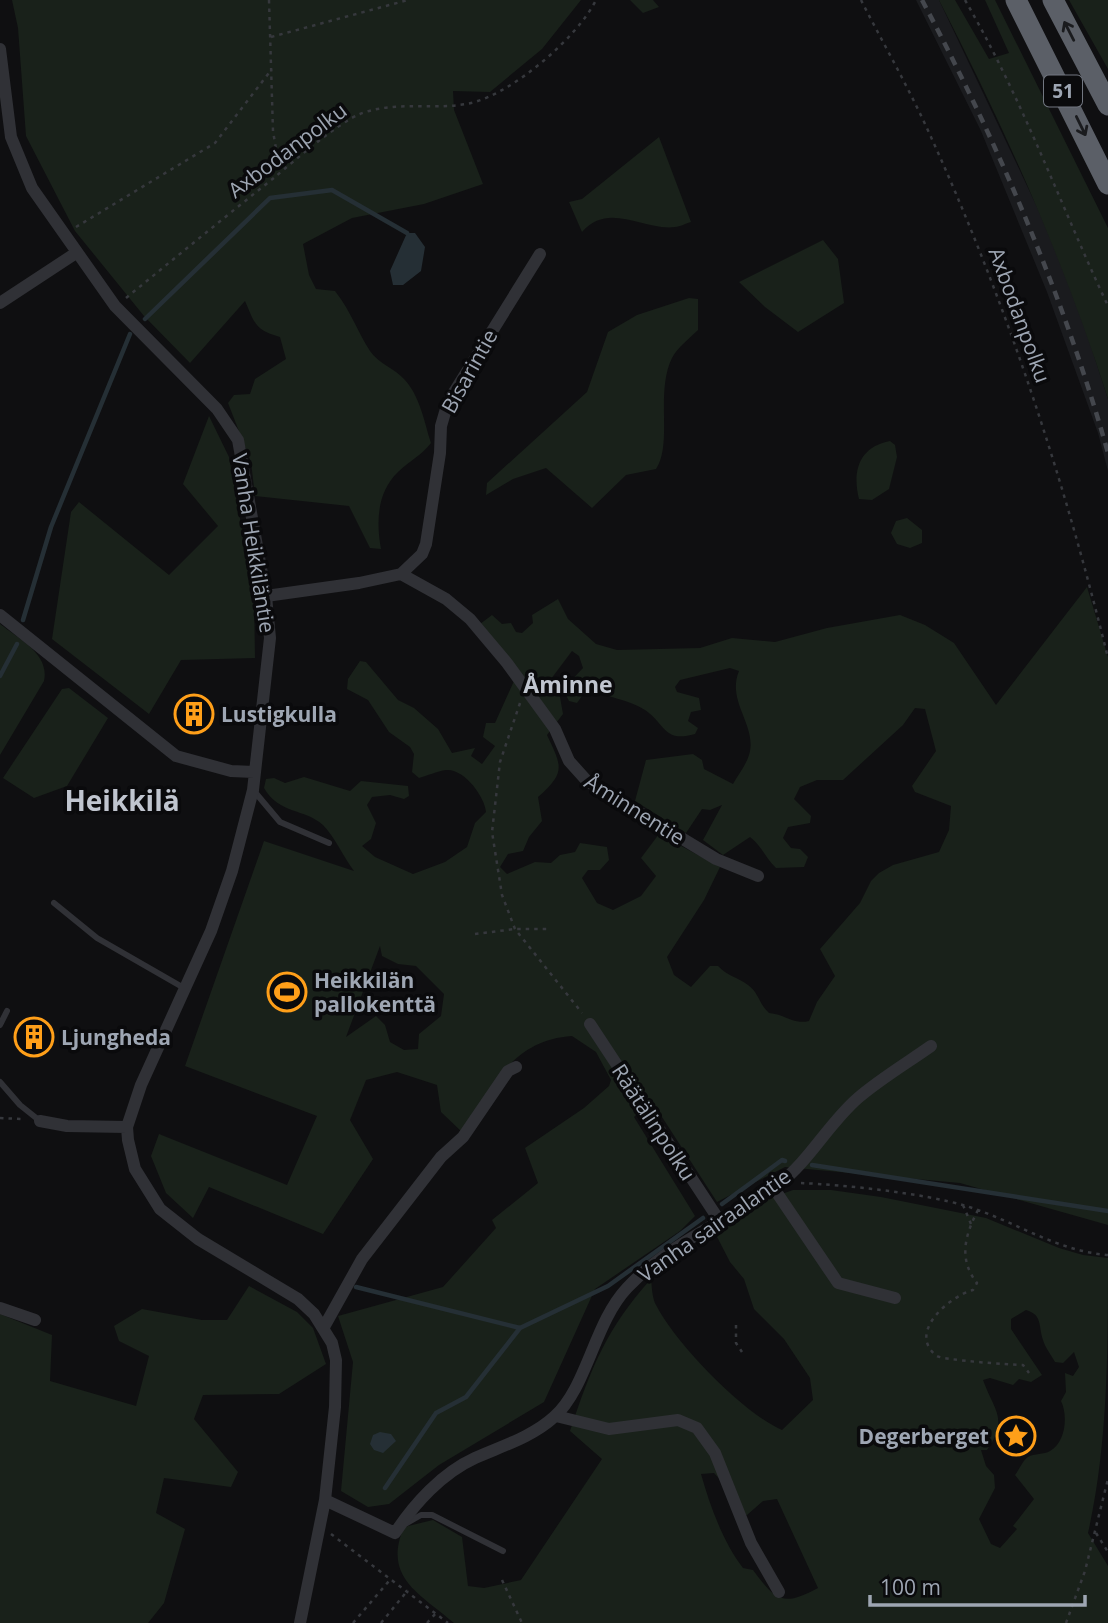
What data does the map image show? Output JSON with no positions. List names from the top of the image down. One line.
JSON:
{"streets":{"highway":["51"],"street":["Bisarintie","Vanha Heikkiläntie","Åminnentie","Räätälinpolku","Vanha sairaalantie"],"path":["Axbodanpolku"]},"crossings":[["Axbodanpolku","Vanha Heikkiläntie"],["Bisarintie","Åminnentie"],["Räätälinpolku","Vanha sairaalantie"]],"districts":["Åminne","Heikkilä"],"places":{"building":["Lustigkulla","Ljungheda"],"sports":["Heikkilän pallokenttä"],"place":["Degerberget"]},"scale_bar":"100 m"}
